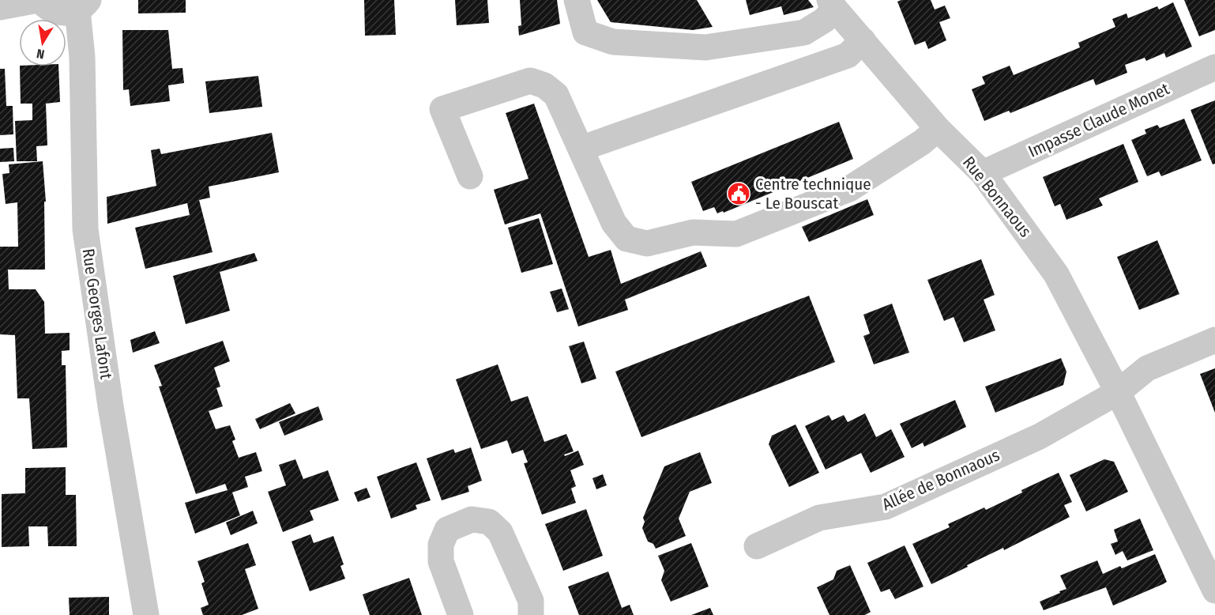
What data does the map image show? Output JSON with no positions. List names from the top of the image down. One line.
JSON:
{"streets":{"street":["Impasse Claude Monet","Rue Bonnaous","Rue Georges Lafont","Allée de Bonnaous"]},"crossings":[["Impasse Claude Monet","Rue Bonnaous"],["Rue Bonnaous","Allée de Bonnaous"]],"places":{"public building":["Centre technique - Le Bouscat"]},"north":"bottom"}
